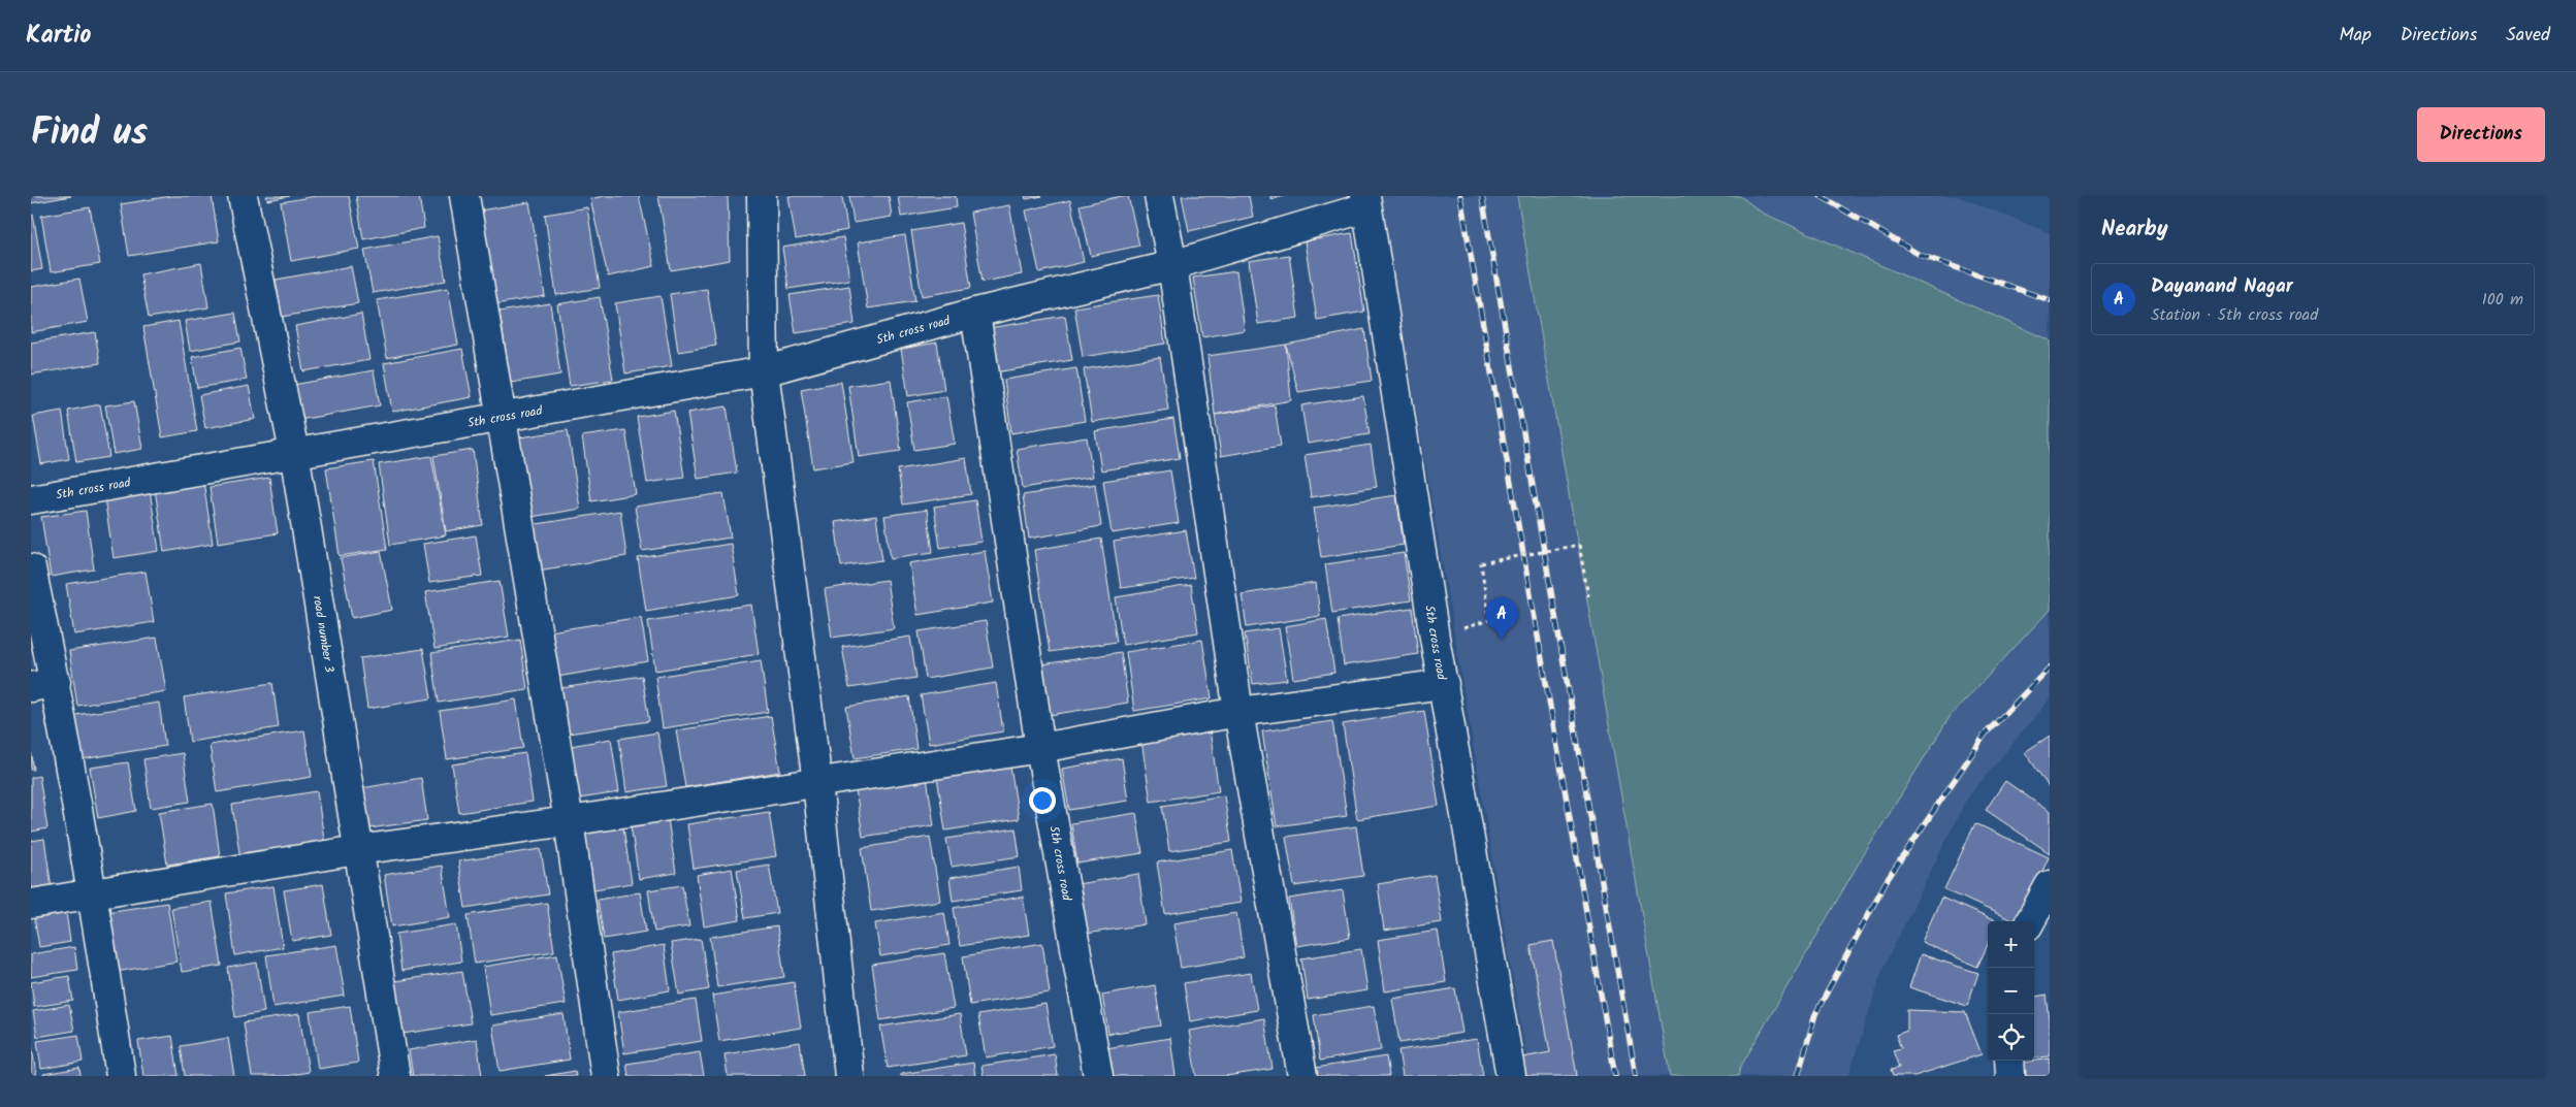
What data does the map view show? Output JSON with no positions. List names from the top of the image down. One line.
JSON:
{"streets":{"street":["5th cross road","road number 3"]},"crossings":[["5th cross road","road number 3"]],"page":{"header":"Kartio","nav":["Map","Directions","Saved"],"title":"Find us","buttons":"Directions","heading":"Nearby","list":[{"mark":"A","name":"Dayanand Nagar","note":"Station · 5th cross road","value":"100 m"}],"pins":"A","map_buttons":["+","−"]}}
